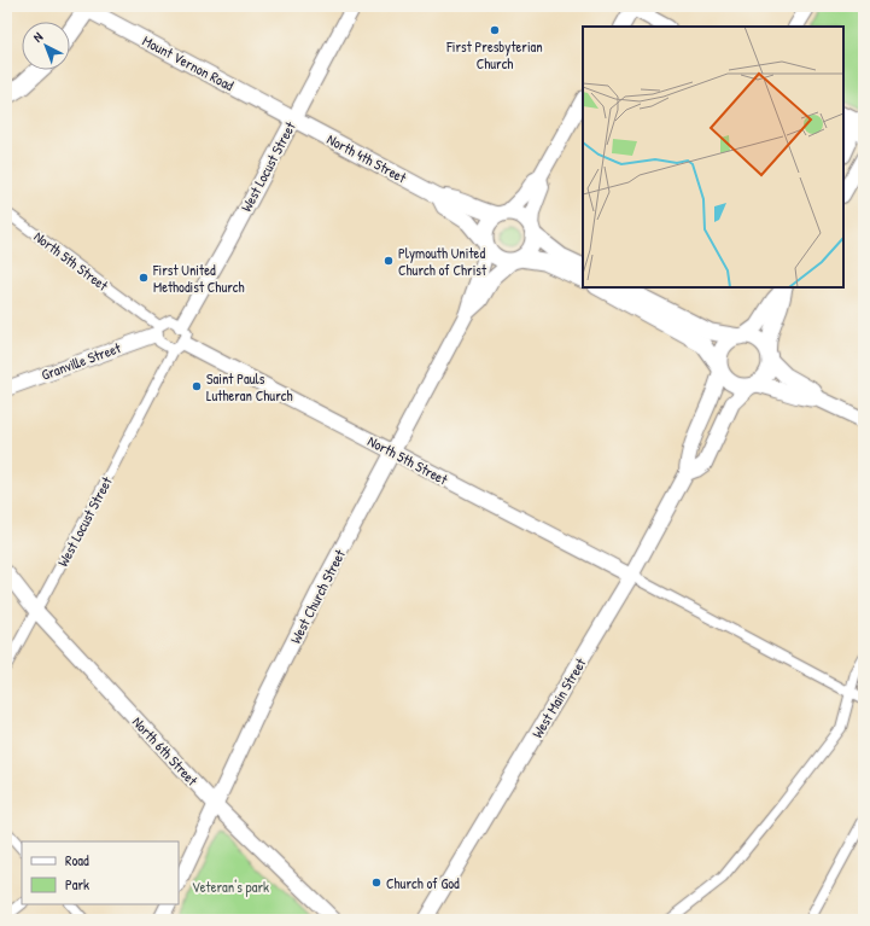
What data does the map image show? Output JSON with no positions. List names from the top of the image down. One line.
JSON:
{"streets":{"main road":["Mount Vernon Road","North 4th Street"],"street":["West Locust Street","North 5th Street","Granville Street","West Church Street","West Main Street","North 6th Street"]},"crossings":[["Mount Vernon Road","North 4th Street"],["Mount Vernon Road","West Locust Street"],["North 4th Street","West Locust Street"],["North 4th Street","West Church Street"],["West Locust Street","North 5th Street"],["West Locust Street","Granville Street"],["West Locust Street","North 6th Street"],["North 5th Street","Granville Street"],["North 5th Street","West Church Street"],["North 5th Street","West Main Street"],["West Church Street","North 6th Street"]],"parks":["Veteran's park"],"places":["First Presbyterian Church","Plymouth United Church of Christ","First United Methodist Church","Saint Pauls Lutheran Church","Church of God"],"legend":["Road","Park"],"north":"top left"}
